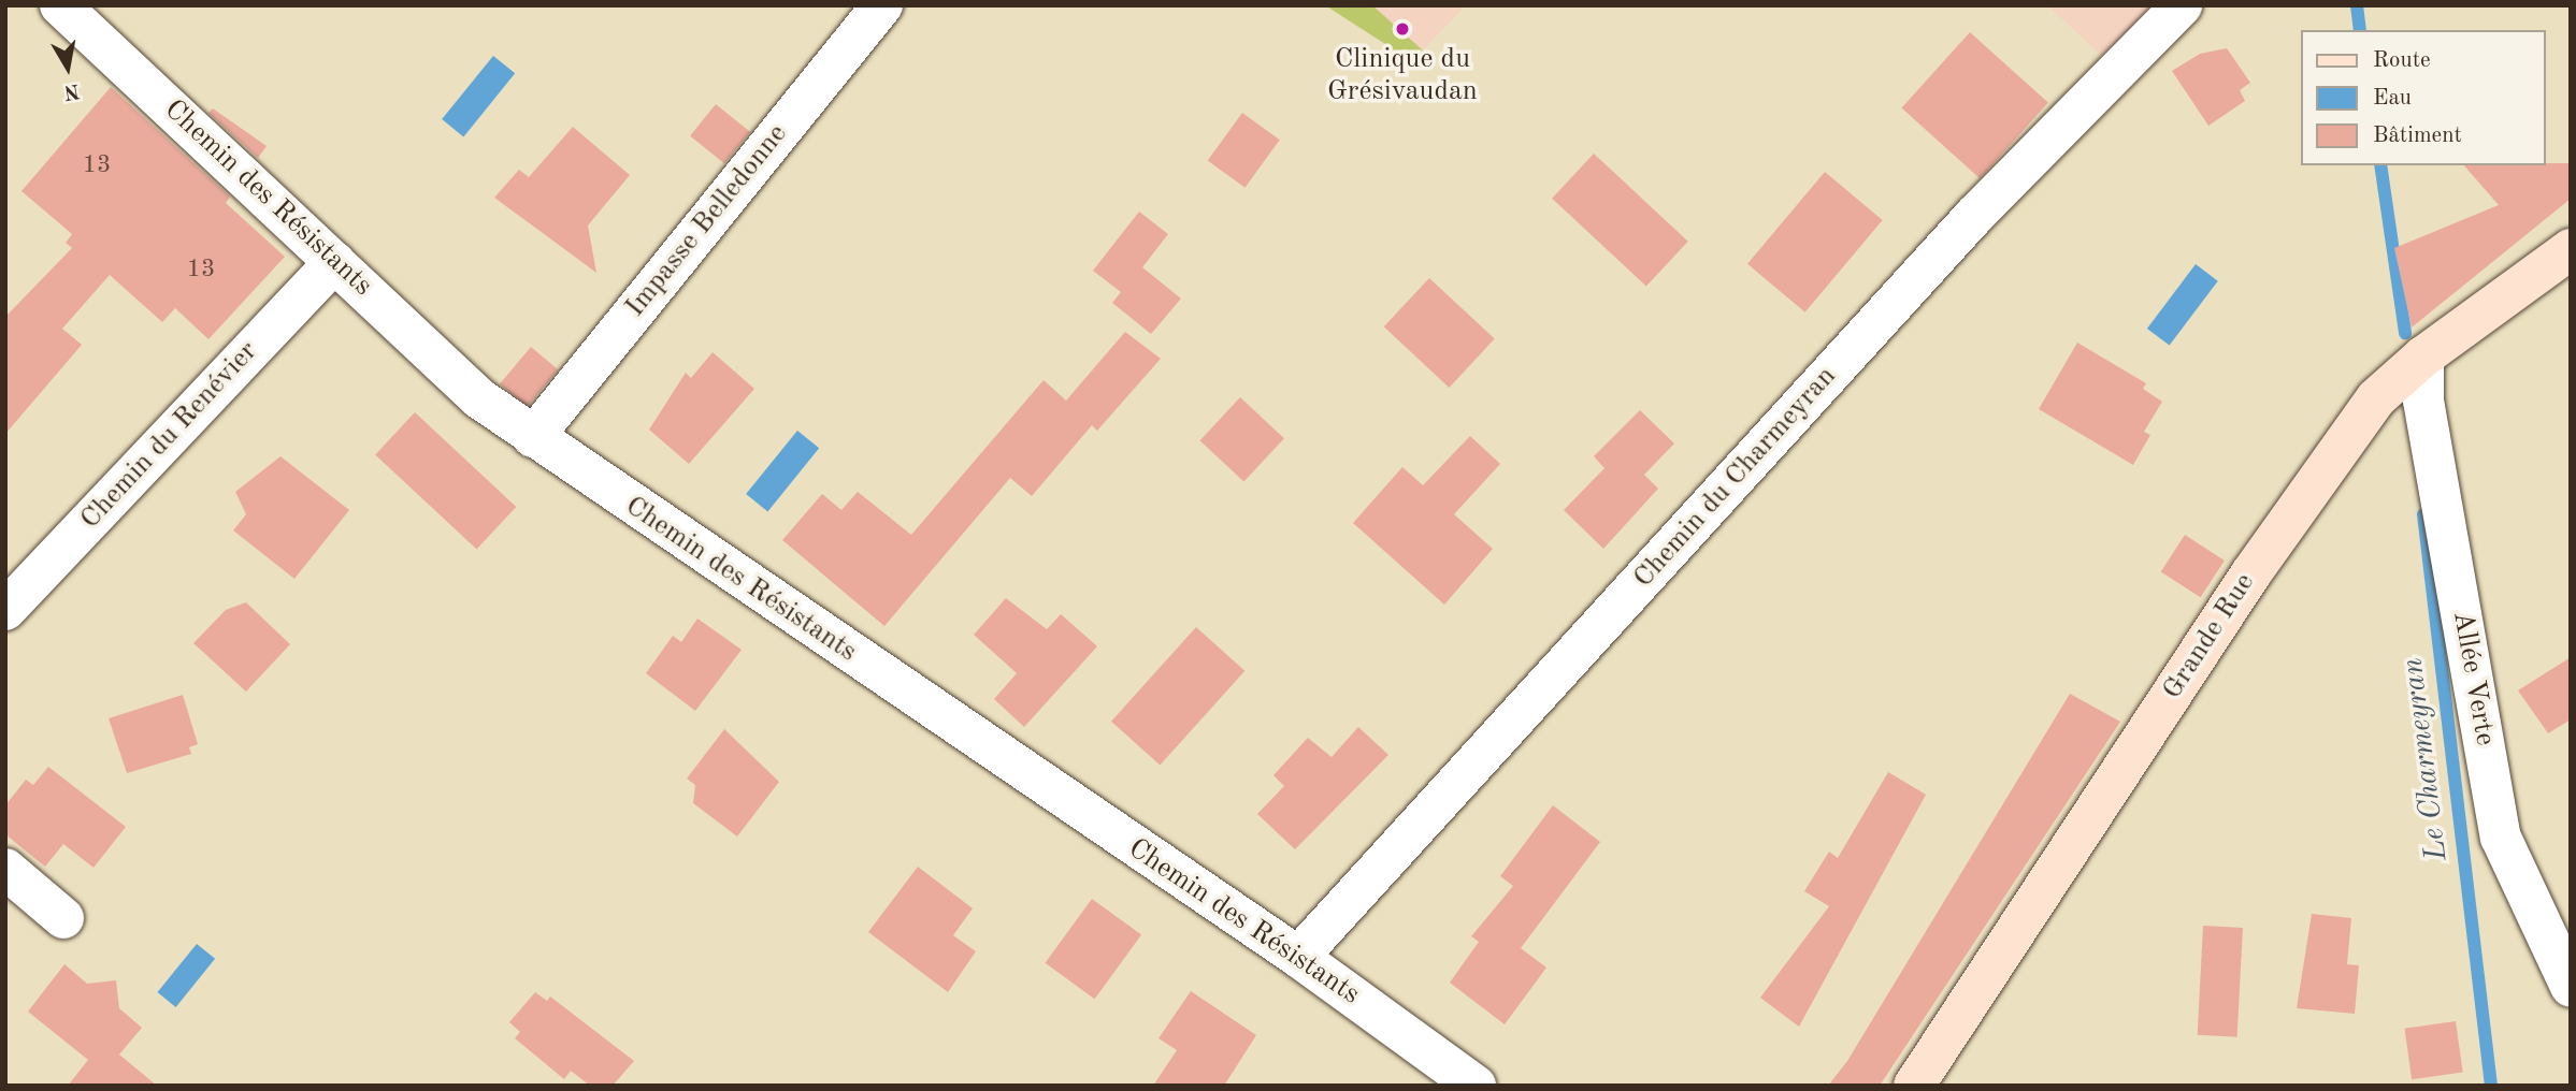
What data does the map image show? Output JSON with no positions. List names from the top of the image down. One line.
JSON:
{"streets":{"street":["Chemin des Résistants","Impasse Belledonne","Chemin du Renévier","Chemin du Charmeyran","Grande Rue","Allée Verte"]},"crossings":[["Chemin des Résistants","Impasse Belledonne"],["Chemin des Résistants","Chemin du Renévier"],["Chemin des Résistants","Chemin du Charmeyran"],["Grande Rue","Allée Verte"]],"water":["Le Charmeyran"],"places":["Clinique du Grésivaudan"],"house_numbers":["13","13"],"legend":["Route","Eau","Bâtiment"],"north":"bottom"}
